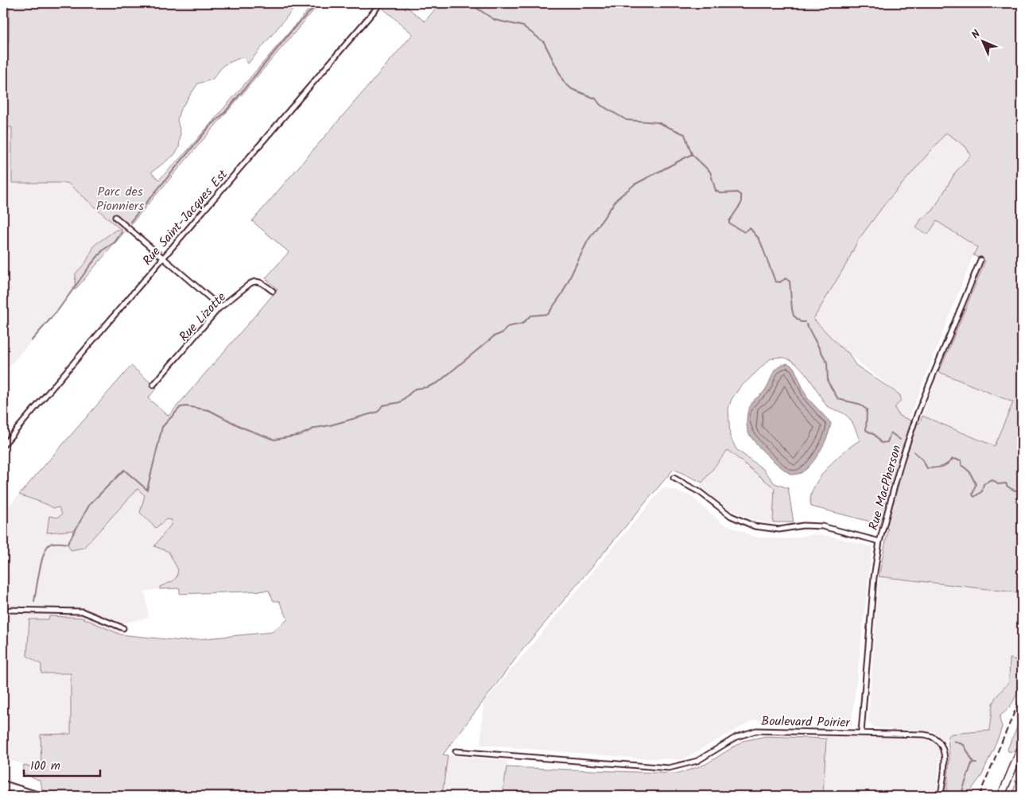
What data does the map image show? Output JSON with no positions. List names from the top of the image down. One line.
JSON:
{"streets":{"street":["Rue Saint-Jacques Est","Rue Lizotte","Rue MacPherson","Boulevard Poirier"]},"crossings":[["Rue MacPherson","Boulevard Poirier"]],"parks":["Parc des Pionniers"],"scale_bar":"100 m","north":"top left"}
